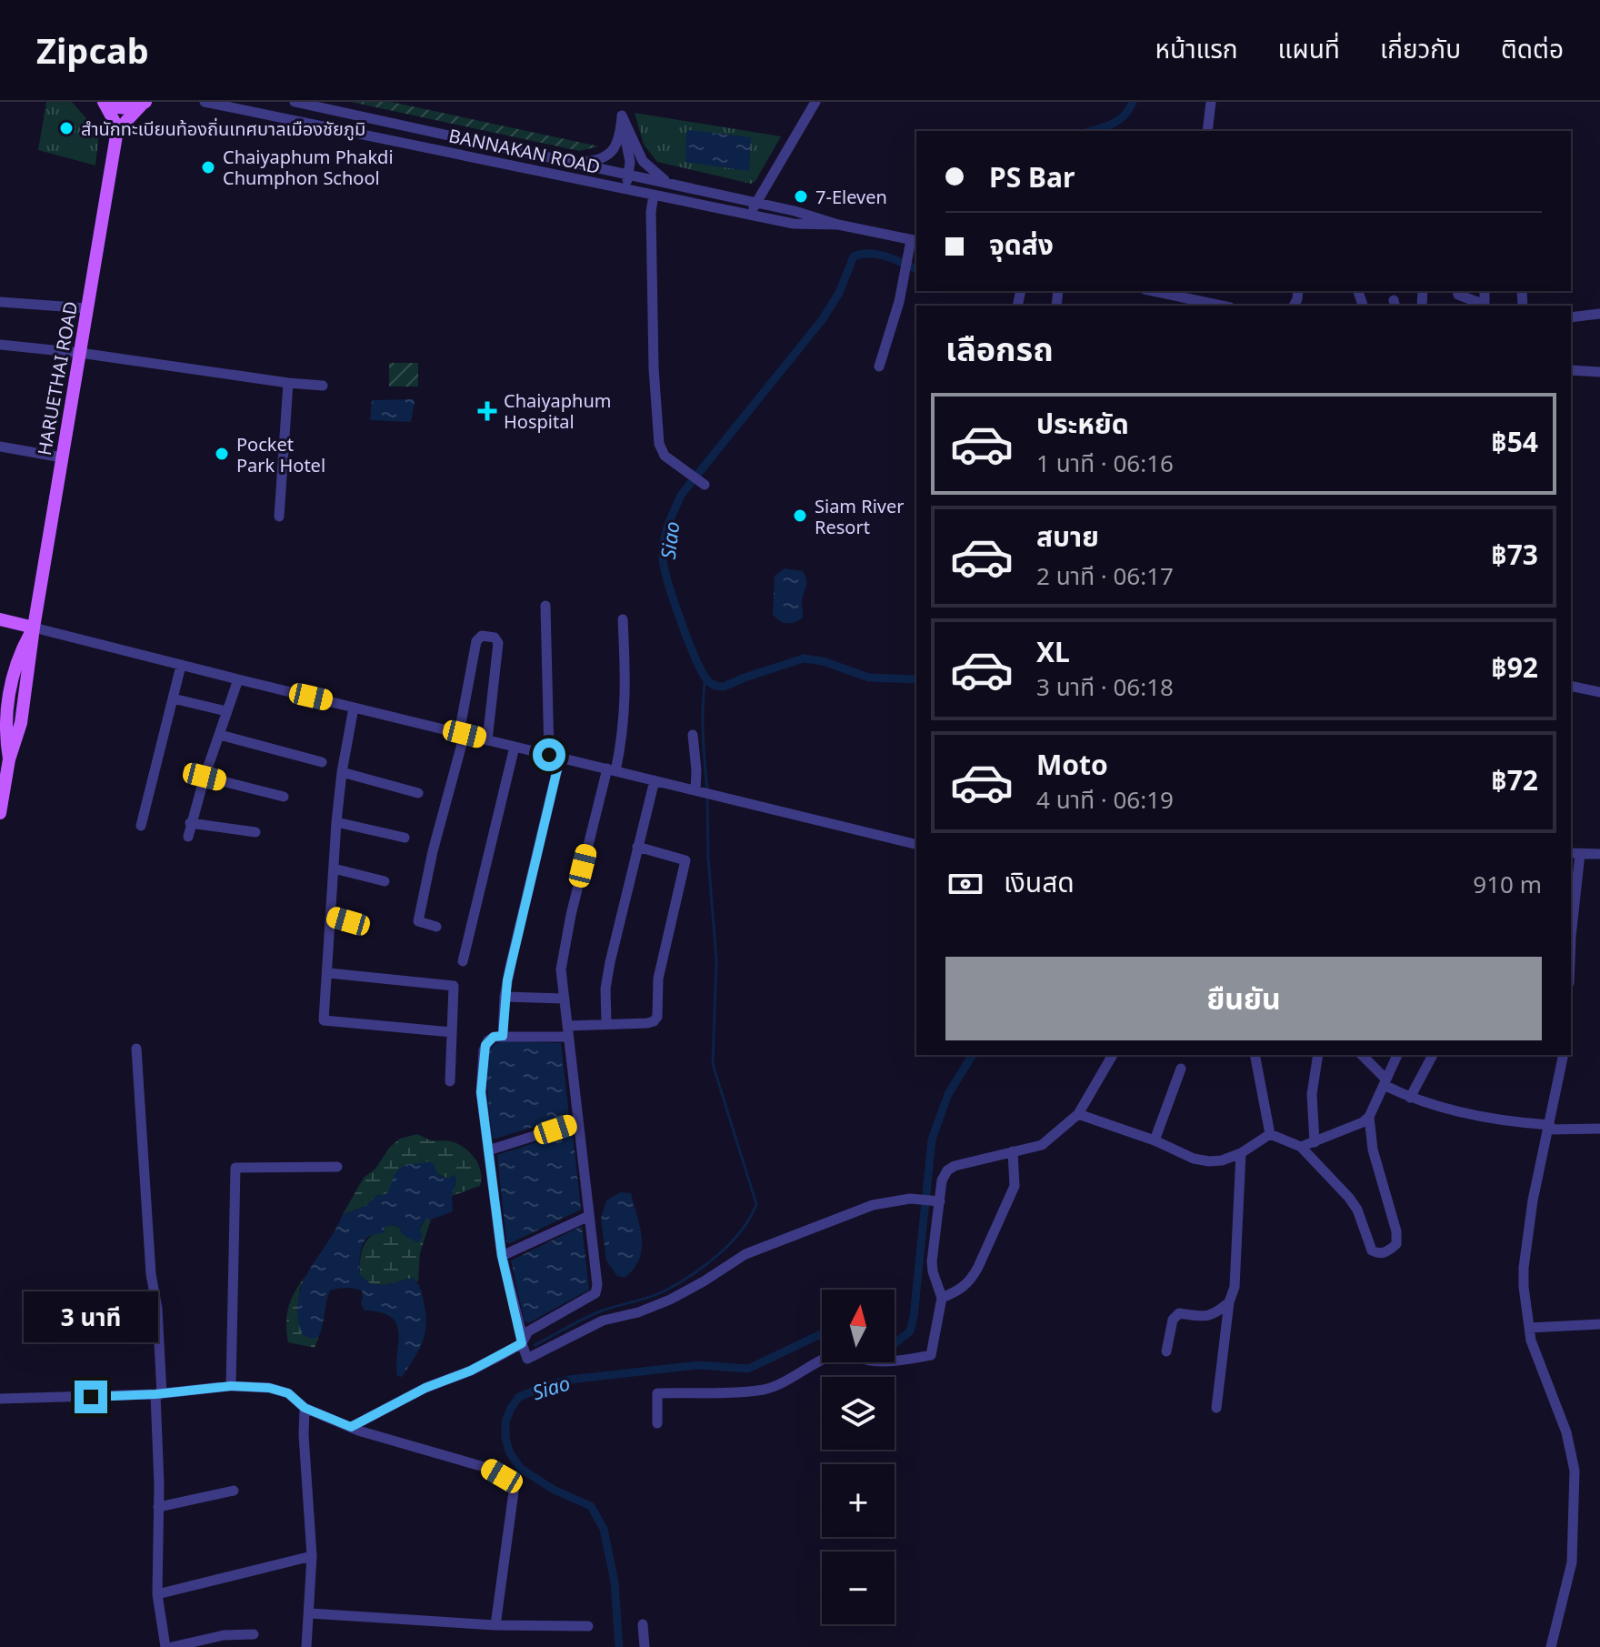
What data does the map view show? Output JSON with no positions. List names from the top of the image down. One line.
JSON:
{"streets":{"main road":["HARUETHAI ROAD"],"street":["BANNAKAN ROAD"]},"water":["Siao"],"places":{"other":["สำนักทะเบียนท้องถิ่นเทศบาลเมืองชัยภูมิ","Chaiyaphum Phakdi Chumphon School","7-Eleven","Pocket Park Hotel","Siam River Resort"],"health":["Chaiyaphum Hospital"]},"north":"top","page":{"header":"Zipcab","nav":["หน้าแรก","แผนที่","เกี่ยวกับ","ติดต่อ"],"banner":["PS Bar","จุดส่ง"],"heading":"เลือกรถ","list":[{"name":"ประหยัด","note":"1 นาที · 06:16","value":"฿54"},{"name":"สบาย","note":"2 นาที · 06:17","value":"฿73"},{"name":"XL","note":"3 นาที · 06:18","value":"฿92"},{"name":"Moto","note":"4 นาที · 06:19","value":"฿72"}],"pay":["เงินสด","910 m"],"buttons":"ยืนยัน","map_buttons":["+","−"],"bubble":"3 นาที"}}
